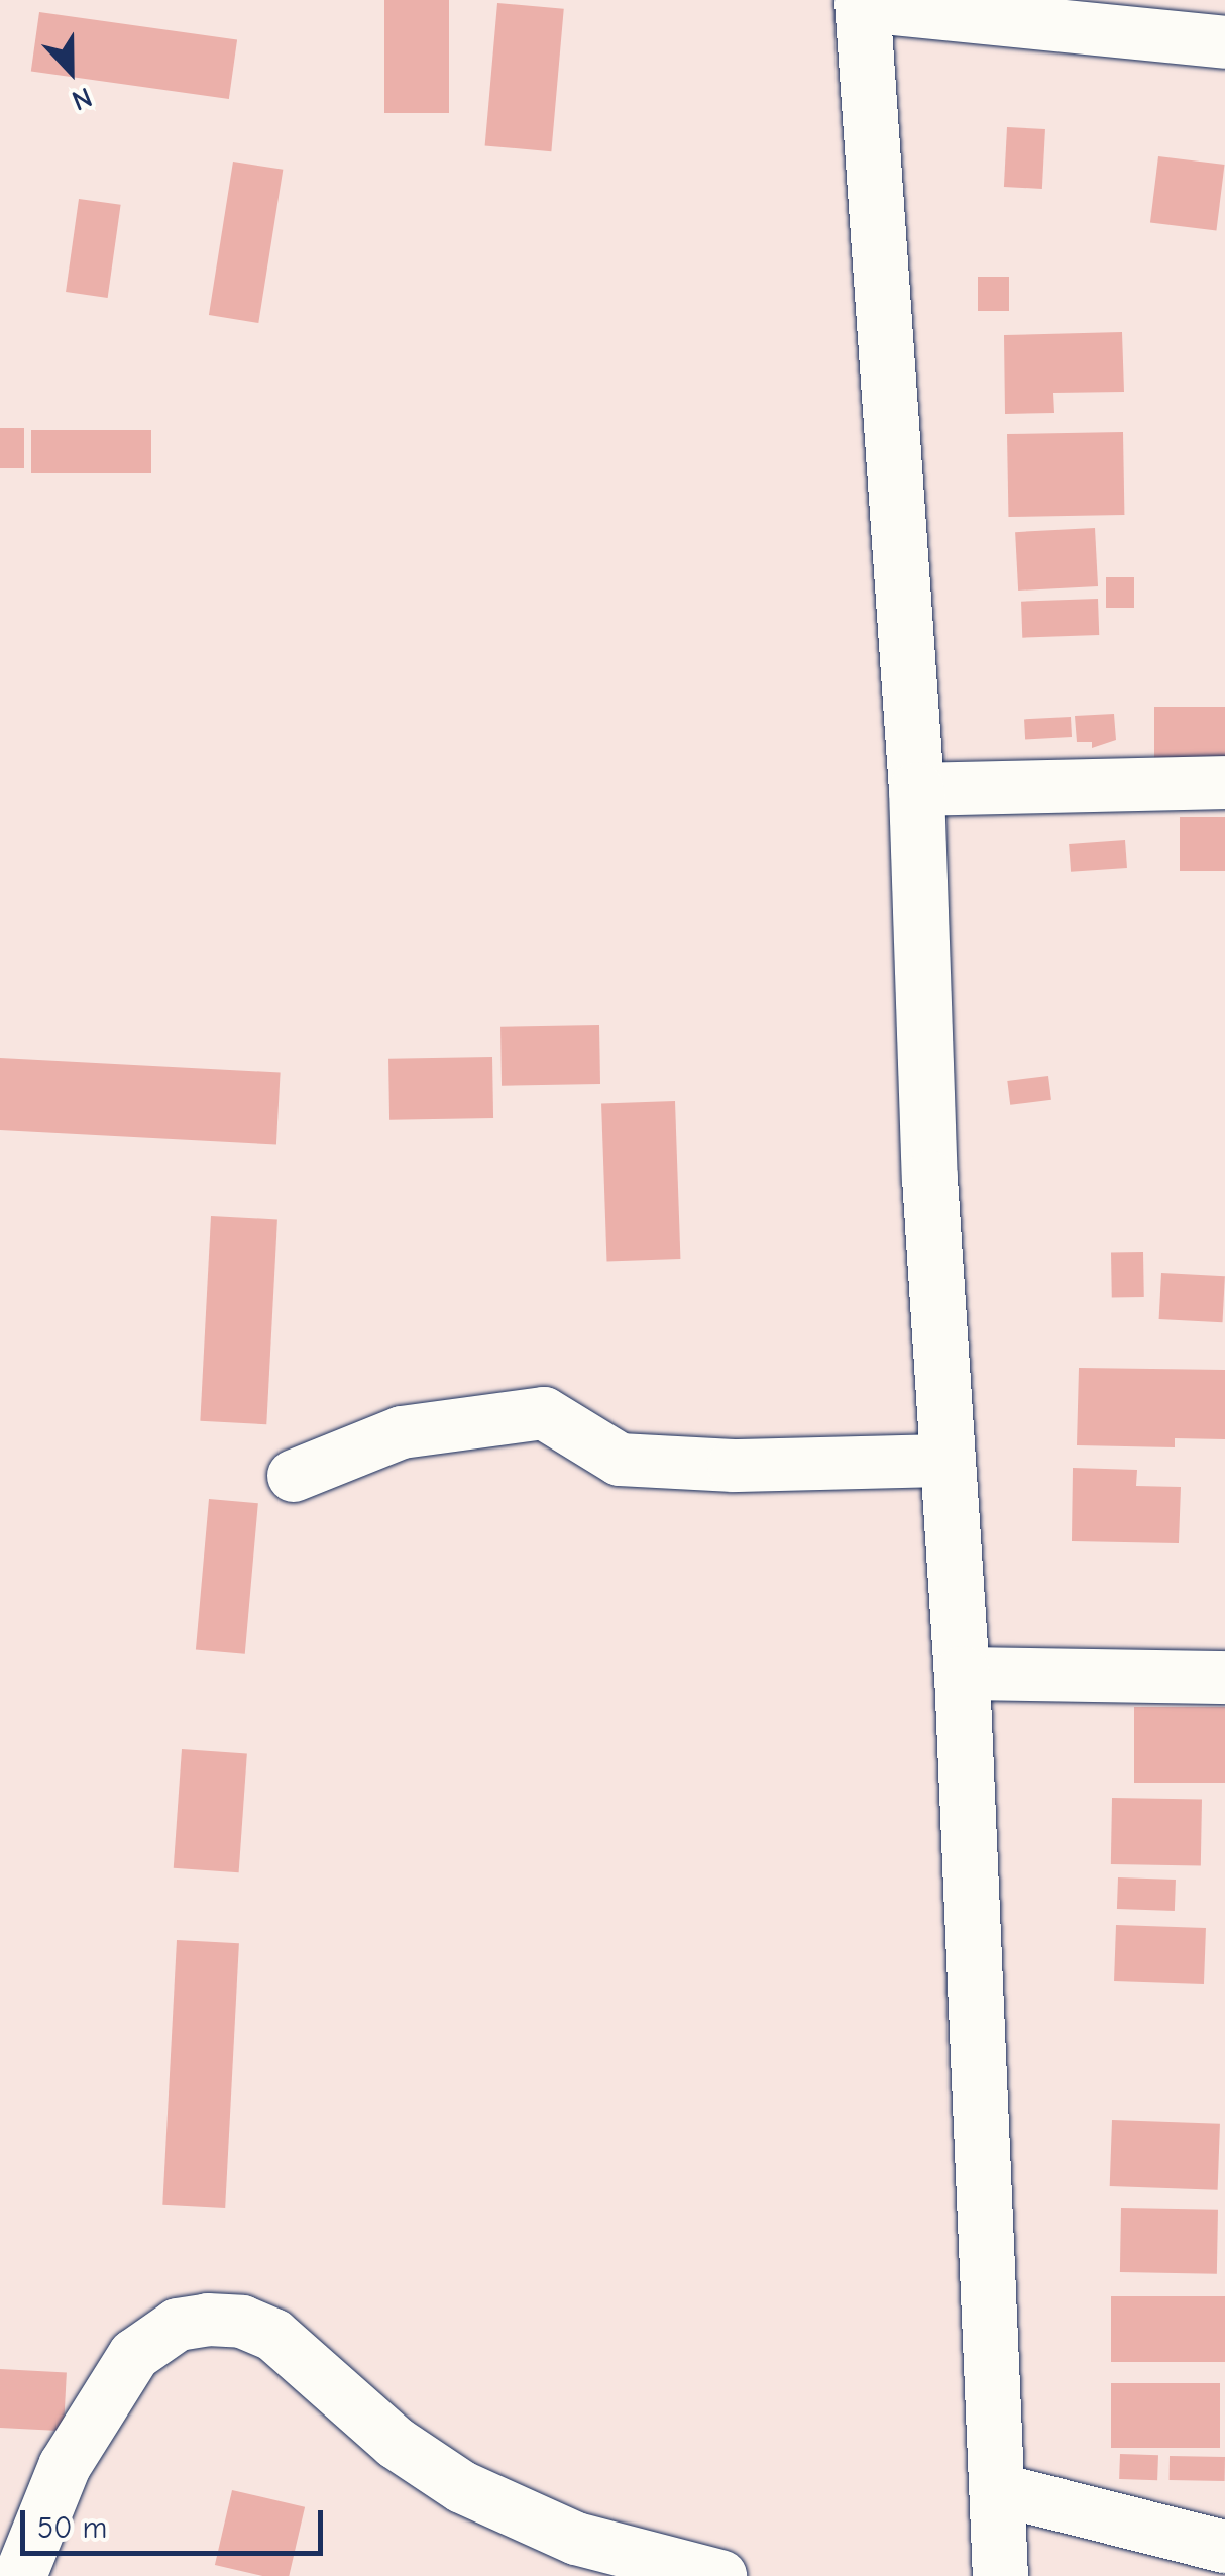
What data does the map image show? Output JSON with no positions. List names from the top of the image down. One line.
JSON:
{"scale_bar":"50 m","north":"bottom"}
